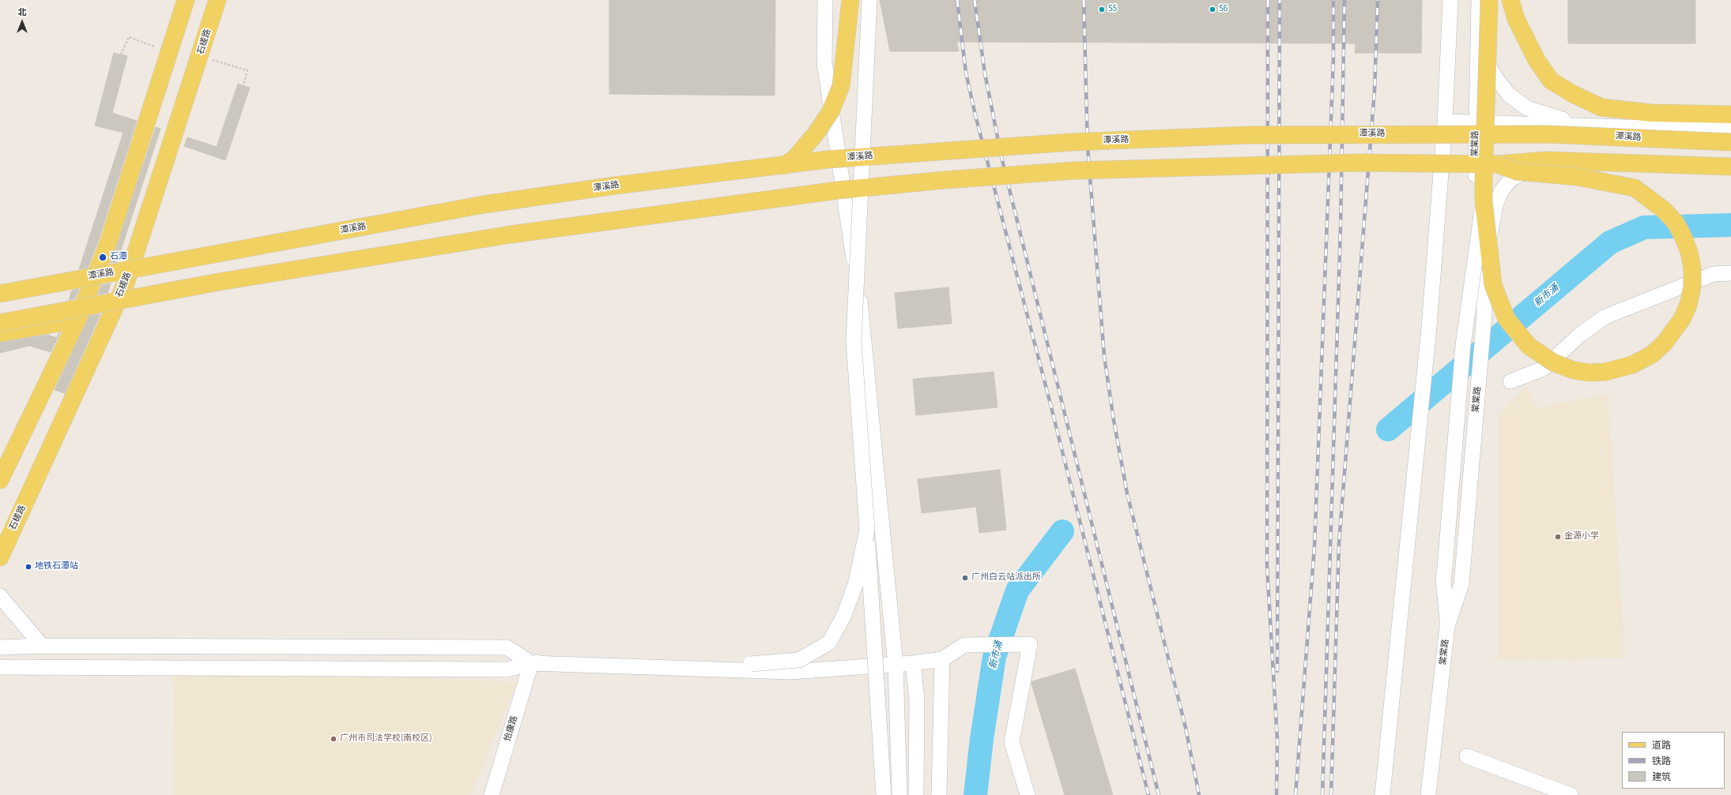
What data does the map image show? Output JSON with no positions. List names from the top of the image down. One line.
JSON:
{"streets":{"main road":["石槎路","潭溪路"],"street":["棠棠路","怡康路"]},"water":["新市涌"],"places":["S5","S6","石潭","金源小学","地铁石潭站","广州白云站派出所","广州市司法学校(南校区)"],"legend":["道路","铁路","建筑"],"north":"top"}
